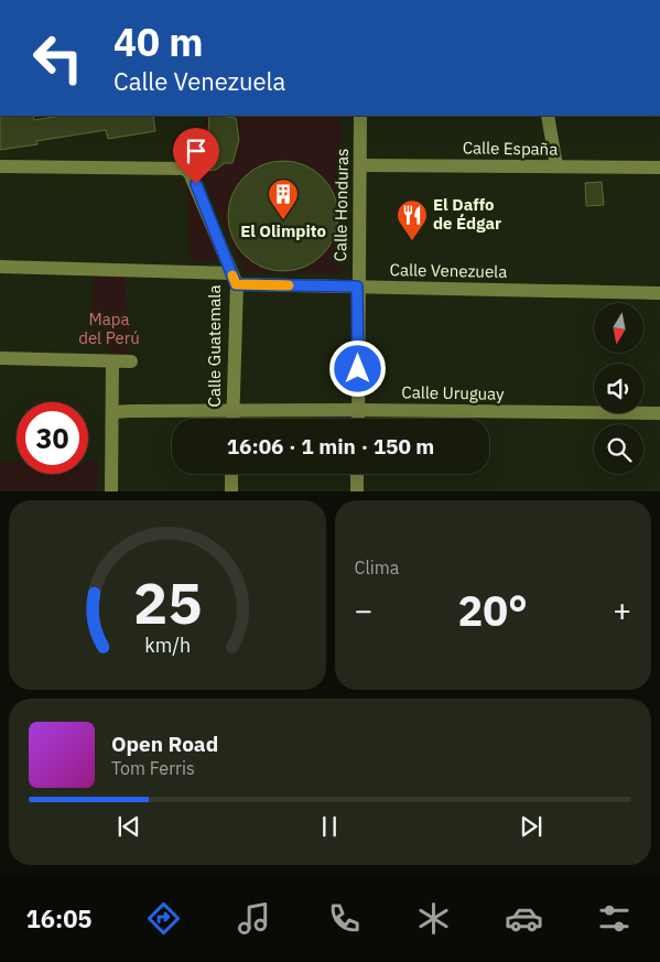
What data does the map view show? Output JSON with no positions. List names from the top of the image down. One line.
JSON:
{"streets":{"street":["Calle España","Calle Honduras","Calle Venezuela","Calle Guatemala","Calle Uruguay"]},"crossings":[["Calle España","Calle Honduras"],["Calle Honduras","Calle Venezuela"],["Calle Honduras","Calle Uruguay"],["Calle Venezuela","Calle Guatemala"],["Calle Guatemala","Calle Uruguay"]],"parks":["Mapa del Perú"],"places":{"building":["El Olimpito"],"restaurant":["El Daffo de Édgar"]},"north":"bottom","page":{"turn":["40 m","Calle Venezuela"],"limit":"30","trip":"16:06 · 1 min · 150 m","tile":"Clima","heat":["−","20°","+"],"song":["Open Road","Tom Ferris"],"tabs":"16:05","gauge":["25","km/h"]}}
